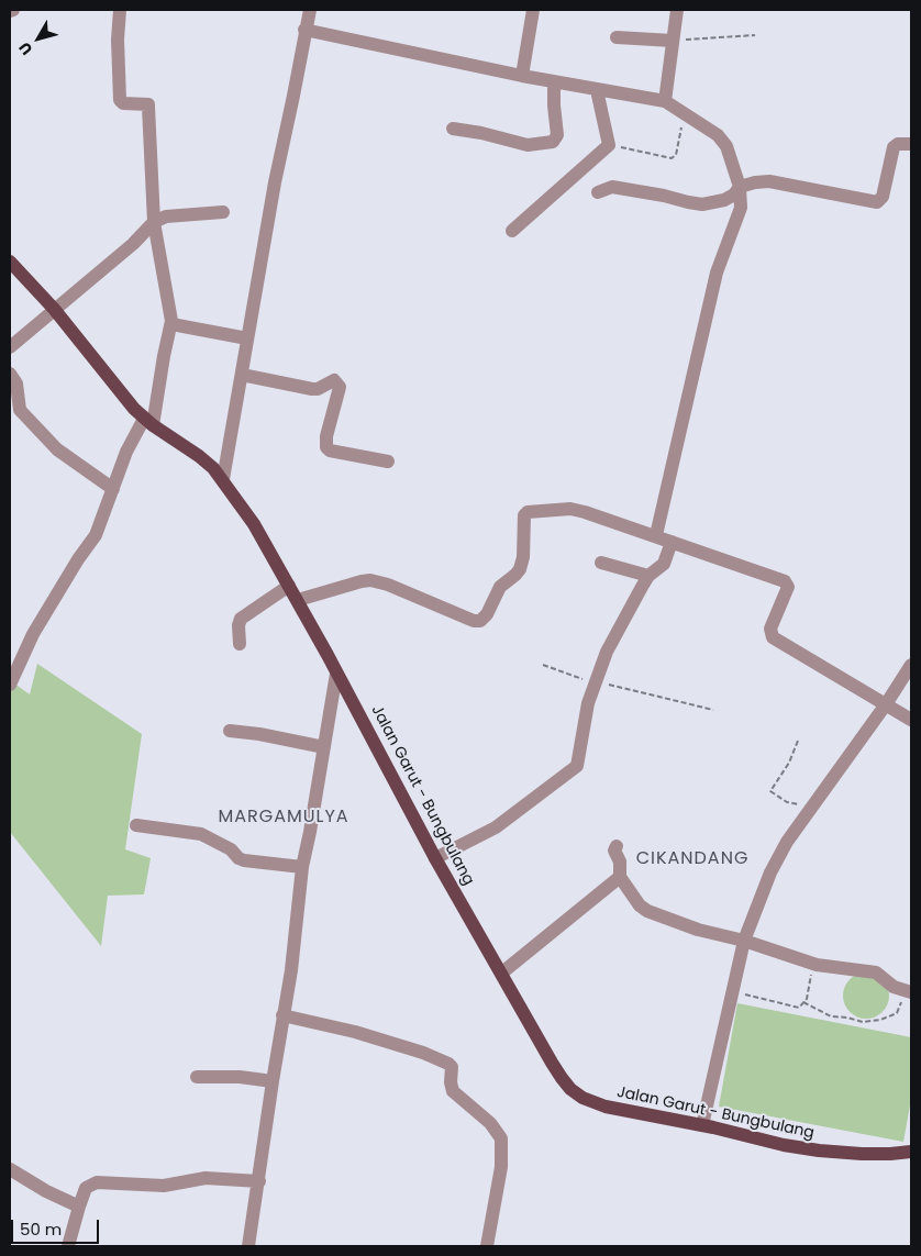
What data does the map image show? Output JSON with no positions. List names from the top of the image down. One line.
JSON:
{"streets":{"main road":["Jalan Garut - Bungbulang"]},"districts":["MARGAMULYA","CIKANDANG"],"scale_bar":"50 m","north":"bottom left"}
